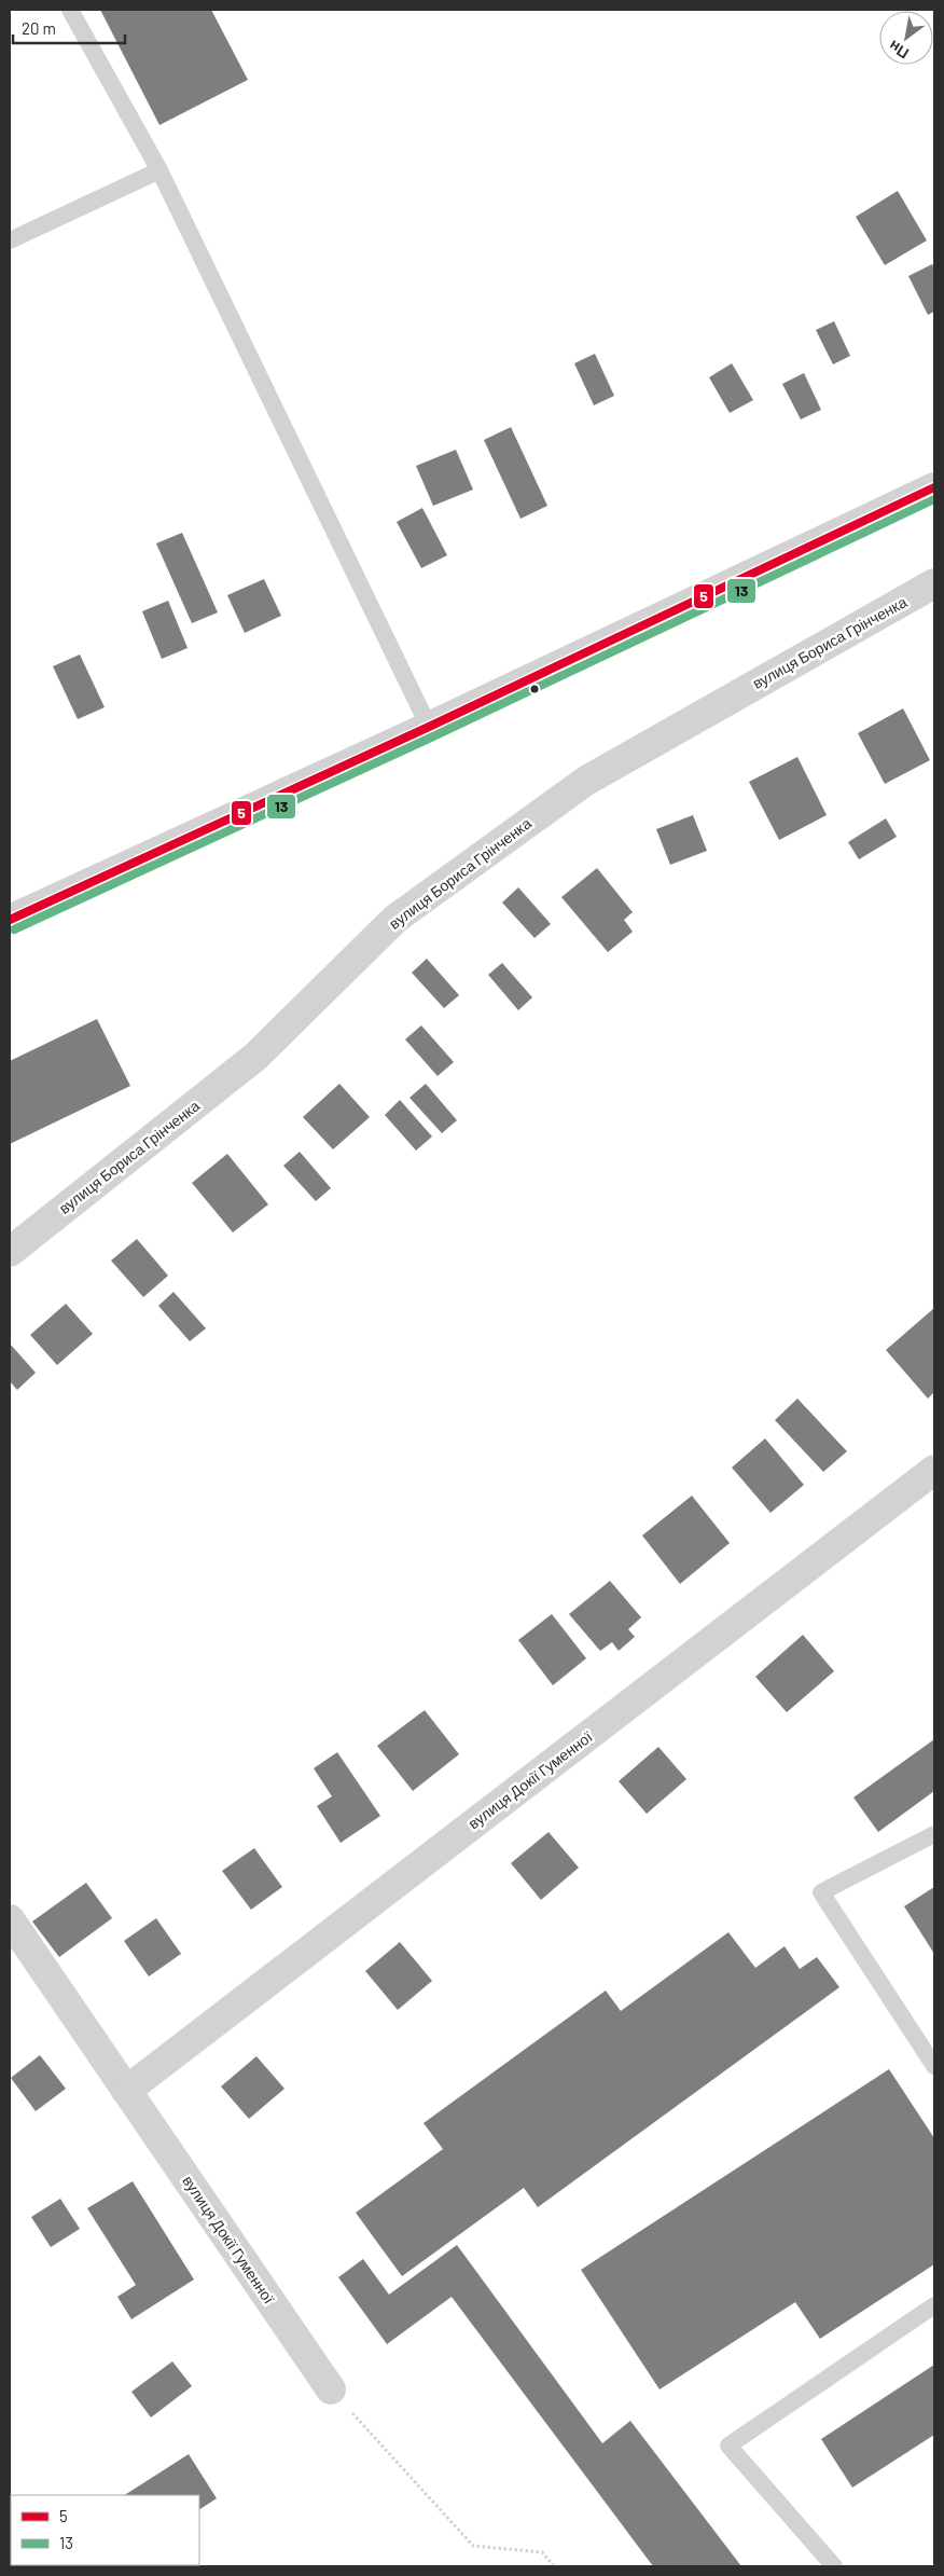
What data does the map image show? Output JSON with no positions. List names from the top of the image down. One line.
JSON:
{"streets":{"street":["вулиця Бориса Грінченка","вулиця Докії Гуменної"]},"lines":["transit line 5","transit line 13"],"legend":["5","13"],"scale_bar":"20 m","north":"bottom left"}
